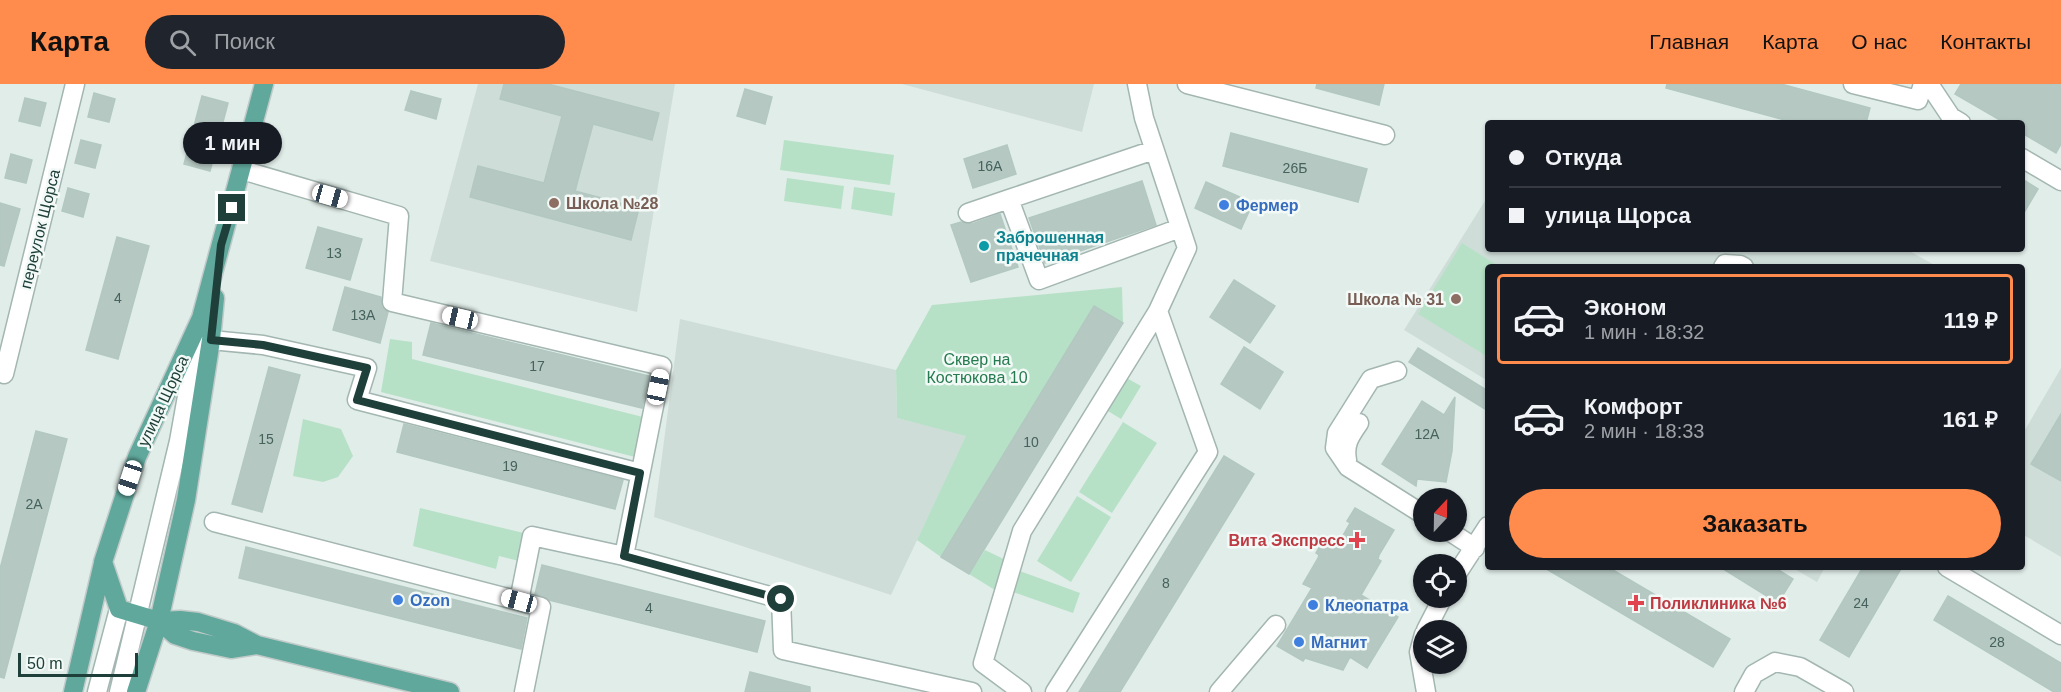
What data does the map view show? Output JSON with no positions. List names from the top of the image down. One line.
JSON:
{"streets":{"main road":["улица Щорса"],"street":["переулок Щорса"]},"parks":["Сквер на Костюкова 10"],"places":{"other":["Школа №28","Фермер","Заброшенная прачечная","Школа № 31","Ozon","Клеопатра","Магнит"],"health":["Вита Экспресс","Поликлиника №6"]},"house_numbers":["16А","26Б","13","4","13А","17","12А","15","10","19","2А","8","24","4","28"],"scale_bar":"50 m","north":"top","page":{"header":"Карта","search":"Поиск","nav":["Главная","Карта","О нас","Контакты"],"banner":["Откуда","улица Щорса"],"bubble":"1 мин","list":[{"name":"Эконом","note":"1 мин · 18:32","value":"119 ₽"},{"name":"Комфорт","note":"2 мин · 18:33","value":"161 ₽"}],"buttons":"Заказать","scale":"50 m"}}
